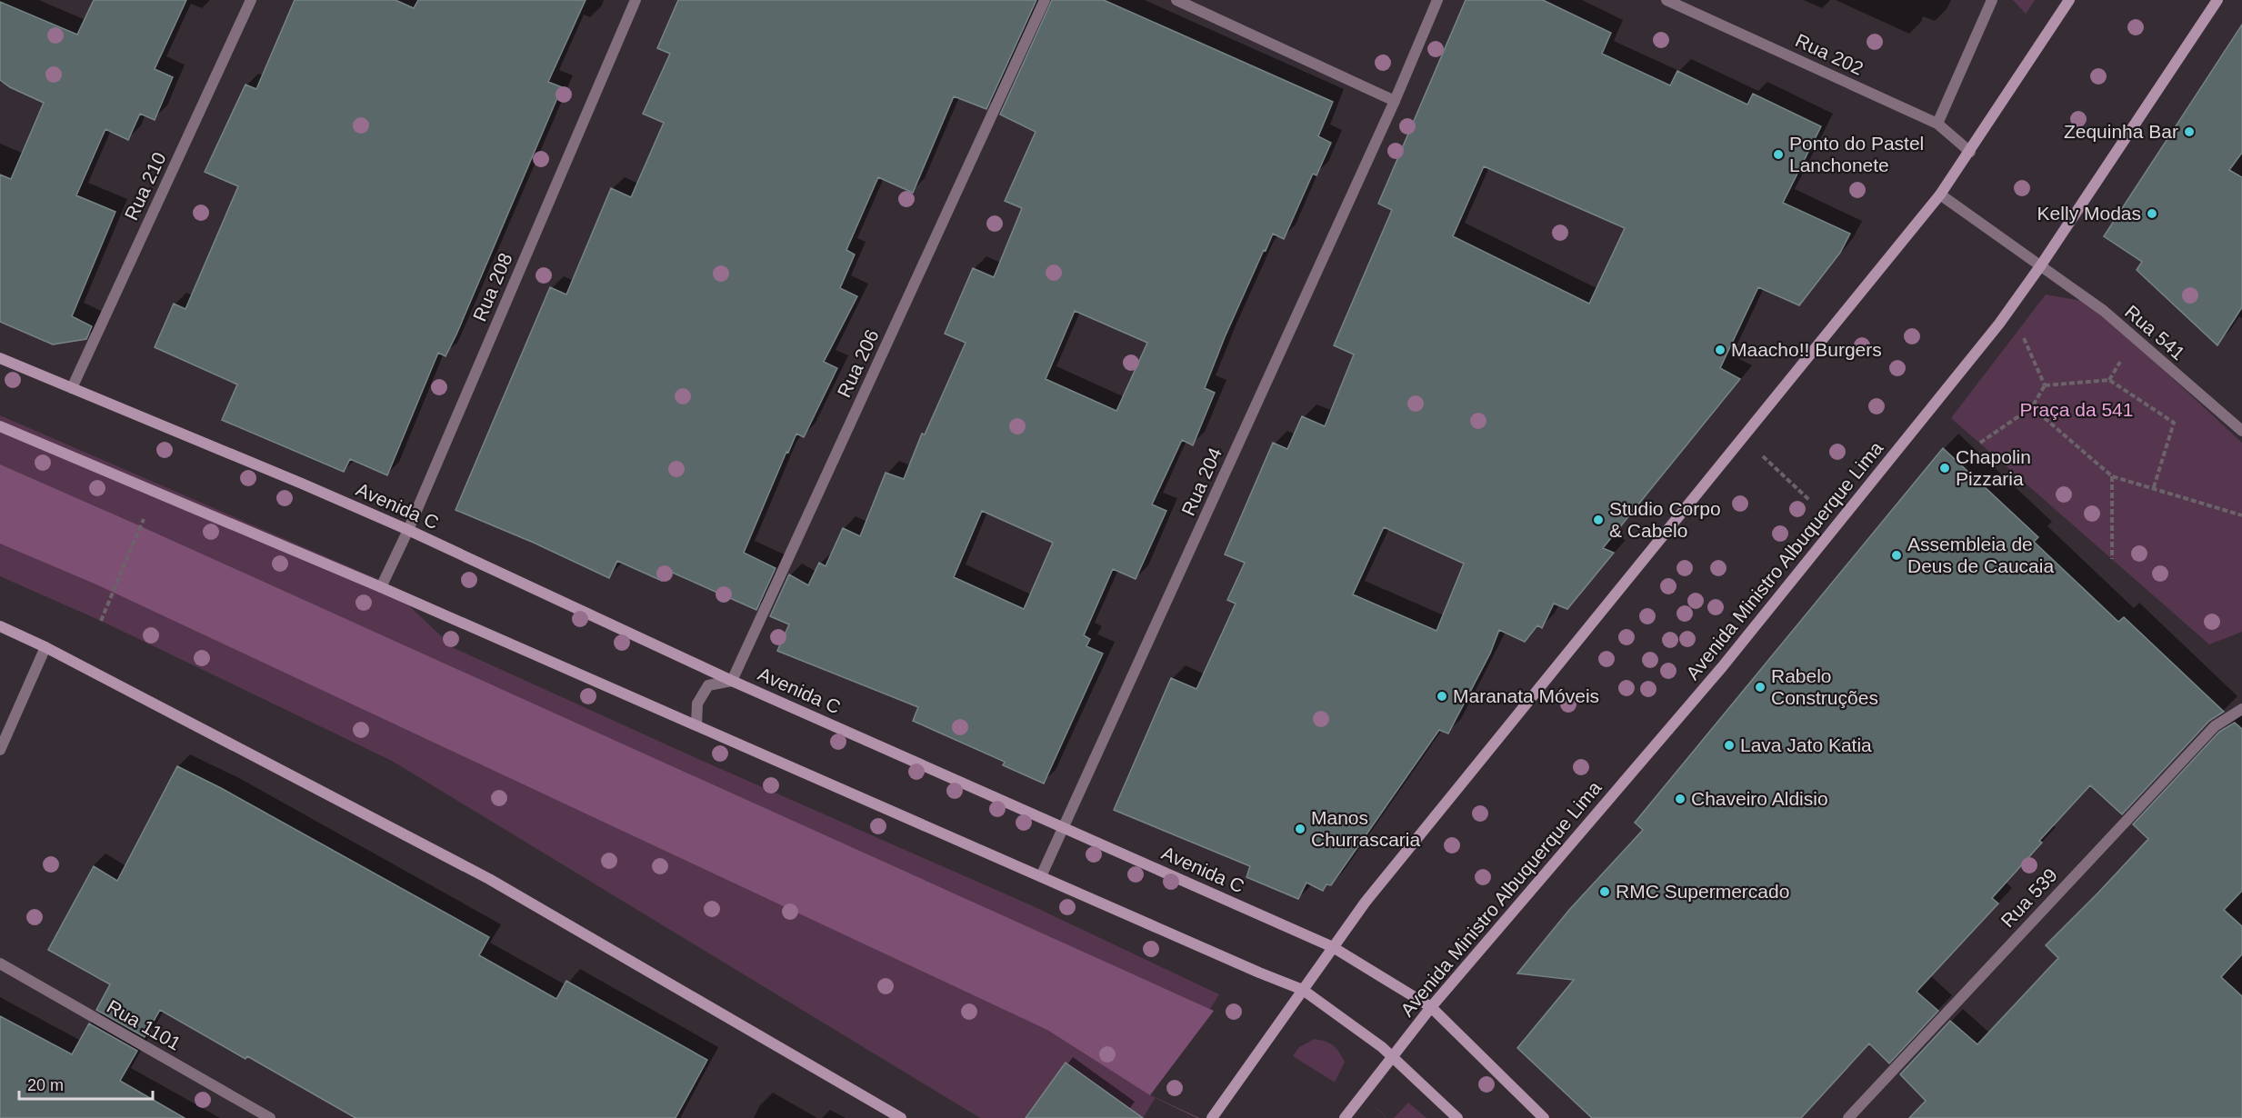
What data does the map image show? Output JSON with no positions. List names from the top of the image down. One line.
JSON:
{"streets":{"street":["Rua 202","Rua 210","Rua 208","Rua 541","Rua 206","Rua 204","Avenida C","Avenida Ministro Albuquerque Lima","Rua 539","Rua 1101"]},"crossings":[["Rua 210","Avenida C"],["Rua 208","Avenida C"],["Rua 541","Avenida Ministro Albuquerque Lima"],["Rua 206","Avenida C"],["Rua 204","Avenida C"],["Avenida C","Avenida Ministro Albuquerque Lima"]],"parks":["Praça da 541"],"places":["Zequinha Bar","Ponto do Pastel Lanchonete","Kelly Modas","Maacho!! Burgers","Chapolin Pizzaria","Studio Corpo & Cabelo","Assembleia de Deus de Caucaia","Rabelo Construções","Maranata Móveis","Lava Jato Katia","Chaveiro Aldisio","Manos Churrascaria","RMC Supermercado"],"scale_bar":"20 m"}
